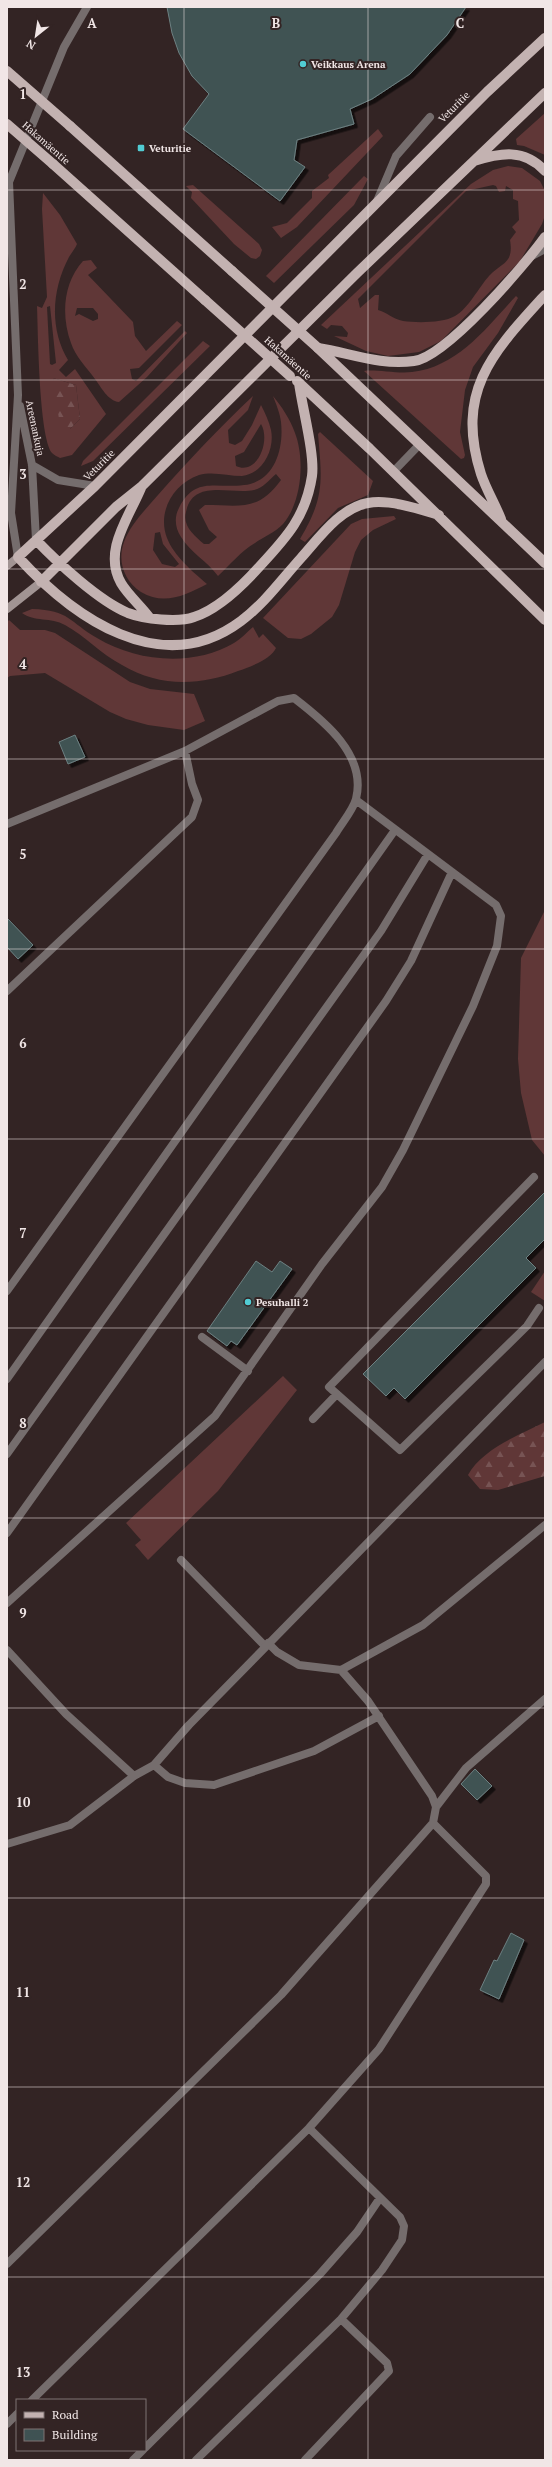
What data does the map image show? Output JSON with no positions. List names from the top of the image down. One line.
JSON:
{"streets":{"main road":["Veturitie","Hakamäentie"],"street":["Areenankuja"]},"crossings":[["Veturitie","Areenankuja"]],"places":{"other":["Veikkaus Arena","Pesuhalli 2"],"transit":["Veturitie"]},"legend":["Road","Building"],"north":"bottom left","grid":{"columns":["A","B","C"],"rows":["1","2","3","4","5","6","7","8","9","10","11","12","13"]}}
